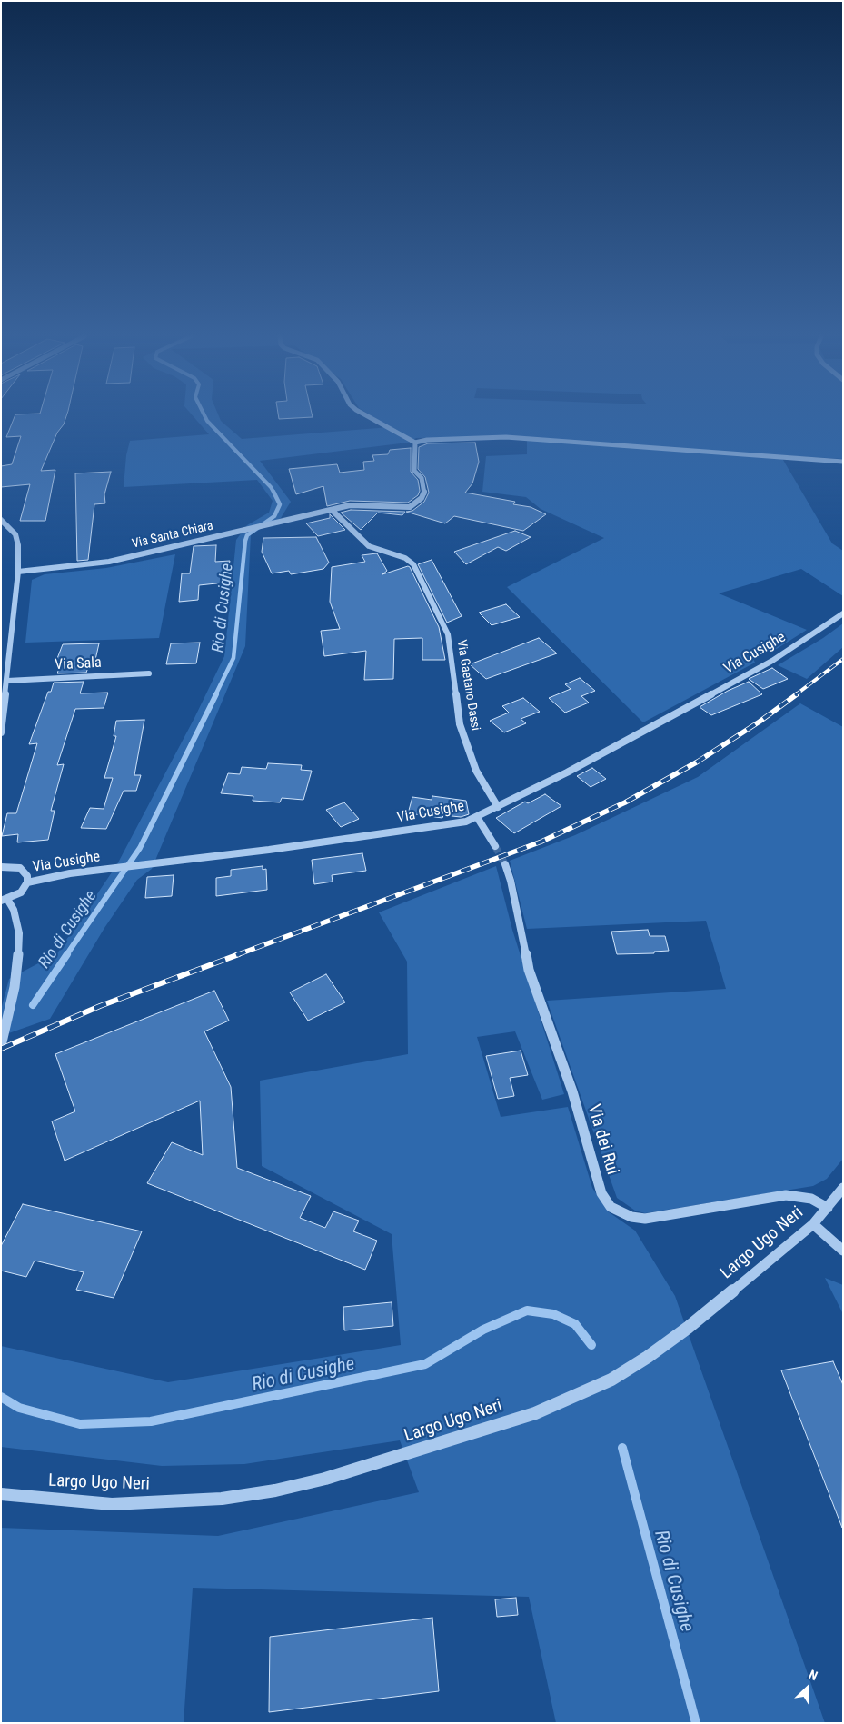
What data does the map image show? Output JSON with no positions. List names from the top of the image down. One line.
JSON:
{"streets":{"street":["Via Santa Chiara","Via Cusighe","Via Sala","Via Gaetano Dassi","Via dei Rui","Largo Ugo Neri"]},"crossings":[["Via Santa Chiara","Via Gaetano Dassi"],["Via Cusighe","Via Gaetano Dassi"],["Via dei Rui","Largo Ugo Neri"]],"water":["Rio di Cusighe"],"north":"top right"}
